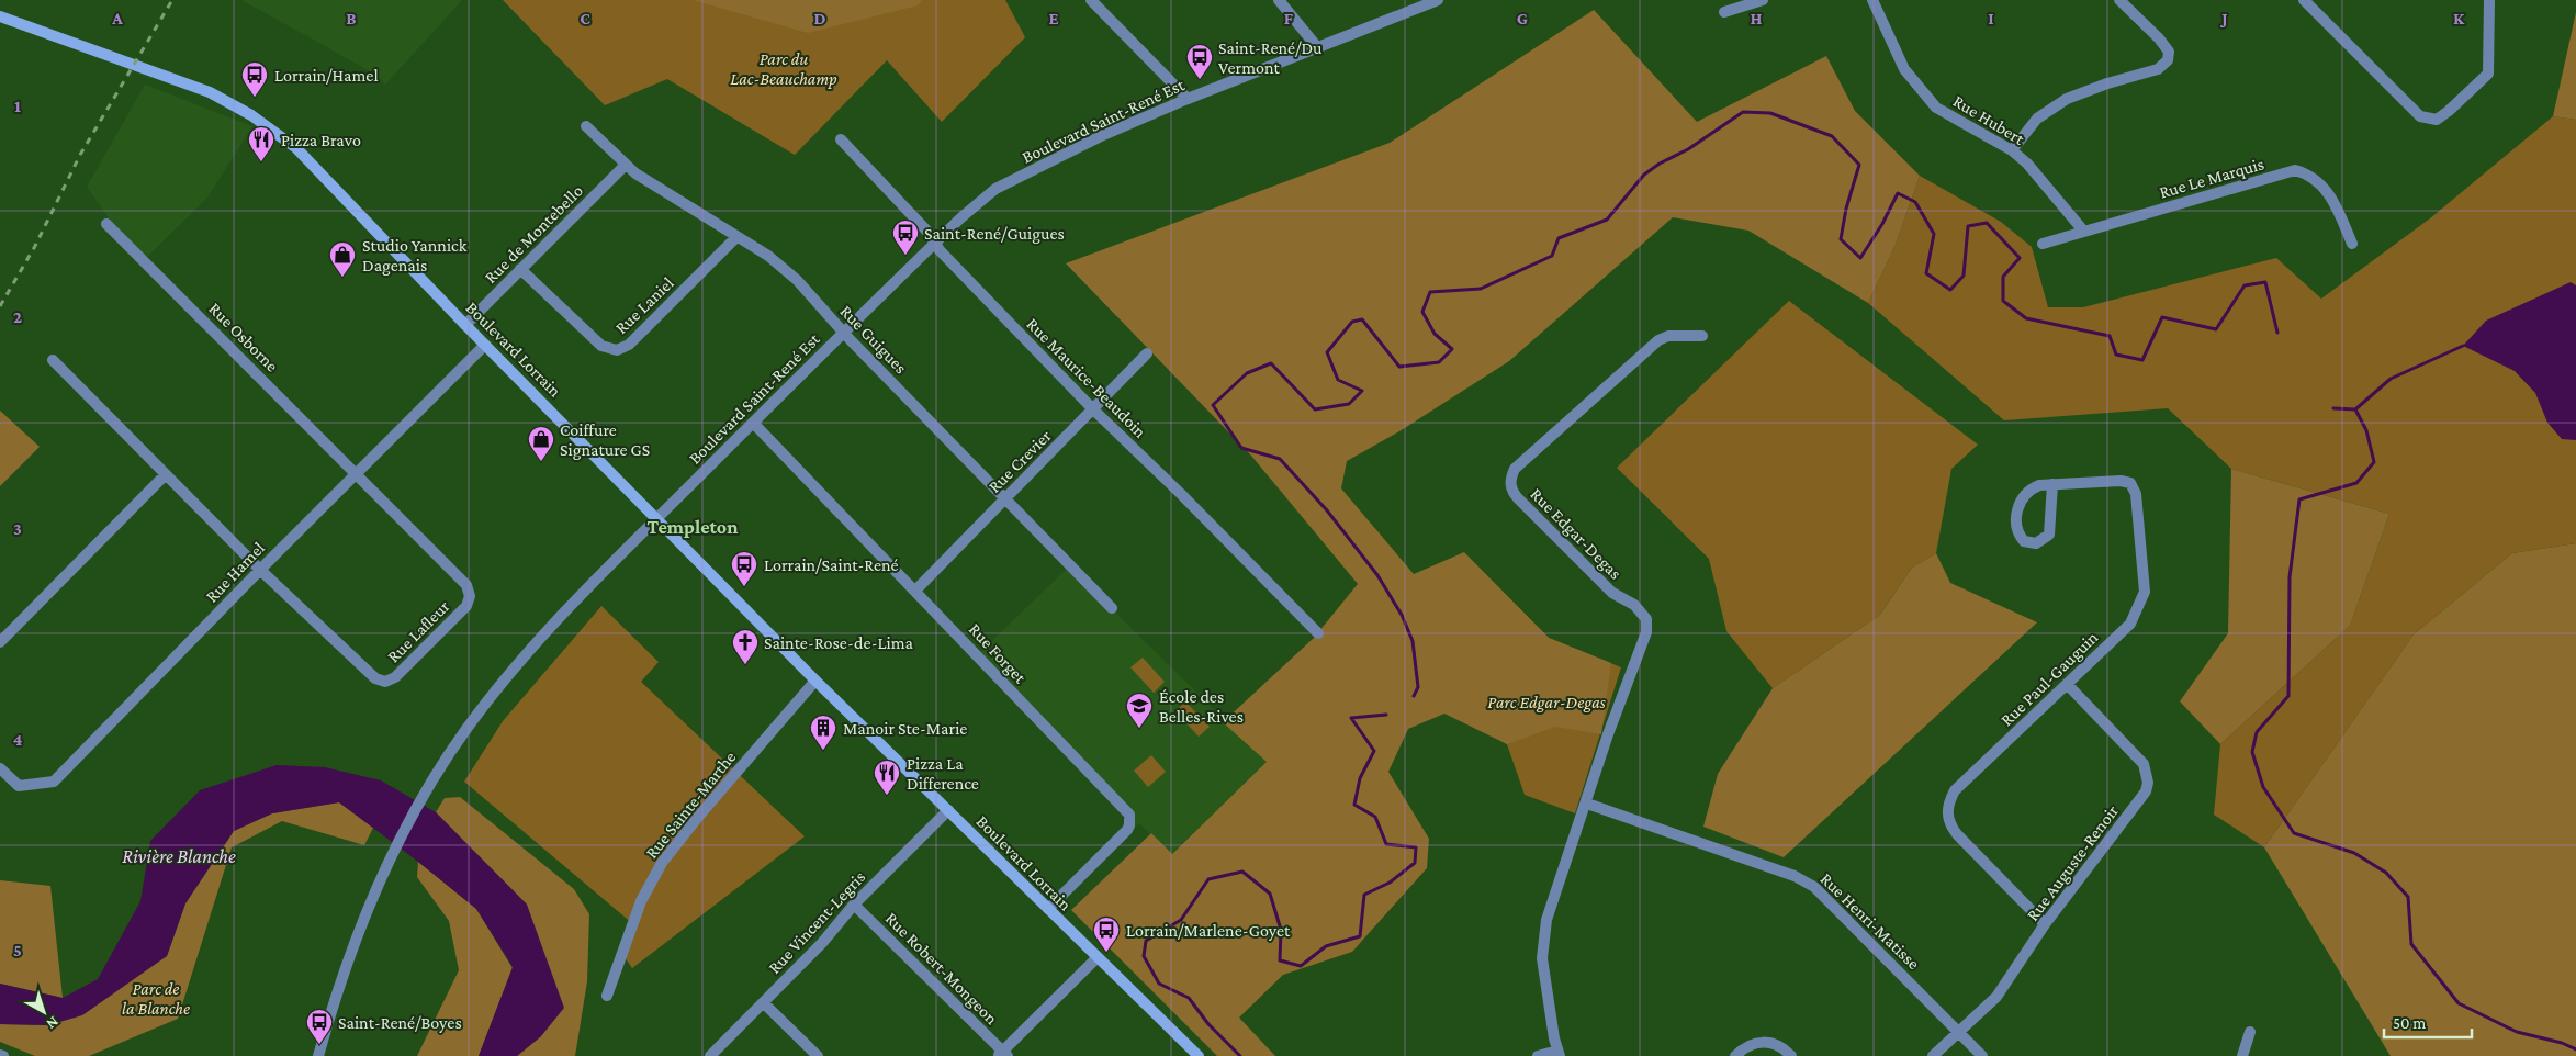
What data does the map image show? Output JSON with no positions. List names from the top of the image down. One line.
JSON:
{"streets":{"main road":["Boulevard Lorrain"],"street":["Rue Hubert","Boulevard Saint-René Est","Rue Le Marquis","Rue de Montebello","Rue Laniel","Rue Osborne","Rue Guigues","Rue Maurice-Beaudoin","Rue Crevier","Rue Edgar-Degas","Rue Hamel","Rue Lafleur","Rue Forget","Rue Paul-Gauguin","Rue Sainte-Marthe","Rue Auguste-Renoir","Rue Henri-Matisse","Rue Vincent-Legris","Rue Robert-Mongeon"]},"crossings":[["Rue Hubert","Rue Le Marquis"],["Boulevard Saint-René Est","Rue Guigues"],["Boulevard Saint-René Est","Boulevard Lorrain"],["Boulevard Saint-René Est","Rue Maurice-Beaudoin"],["Boulevard Saint-René Est","Rue Forget"],["Rue de Montebello","Rue Laniel"],["Rue de Montebello","Rue Guigues"],["Rue de Montebello","Boulevard Lorrain"],["Rue Laniel","Rue Guigues"],["Rue Osborne","Rue Hamel"],["Rue Osborne","Rue Lafleur"],["Rue Guigues","Rue Crevier"],["Boulevard Lorrain","Rue Hamel"],["Boulevard Lorrain","Rue Forget"],["Boulevard Lorrain","Rue Sainte-Marthe"],["Boulevard Lorrain","Rue Vincent-Legris"],["Rue Maurice-Beaudoin","Rue Crevier"],["Rue Crevier","Rue Forget"],["Rue Edgar-Degas","Rue Henri-Matisse"],["Rue Hamel","Rue Lafleur"],["Rue Paul-Gauguin","Rue Auguste-Renoir"],["Rue Auguste-Renoir","Rue Henri-Matisse"],["Rue Vincent-Legris","Rue Robert-Mongeon"]],"districts":["Templeton"],"water":["Rivière Blanche"],"parks":["Parc du Lac-Beauchamp","Parc Edgar-Degas","Parc de la Blanche"],"places":{"bus stop":["Saint-René/Du Vermont","Lorrain/Hamel","Saint-René/Guigues","Lorrain/Saint-René","Lorrain/Marlene-Goyet","Saint-René/Boyes"],"restaurant":["Pizza Bravo","Pizza La Difference"],"shop":["Studio Yannick Dagenais","Coiffure Signature GS"],"church":["Sainte-Rose-de-Lima"],"school or university":["École des Belles-Rives"],"building":["Manoir Ste-Marie"]},"scale_bar":"50 m","north":"bottom right","grid":{"columns":["A","B","C","D","E","F","G","H","I","J","K"],"rows":["1","2","3","4","5"]}}
